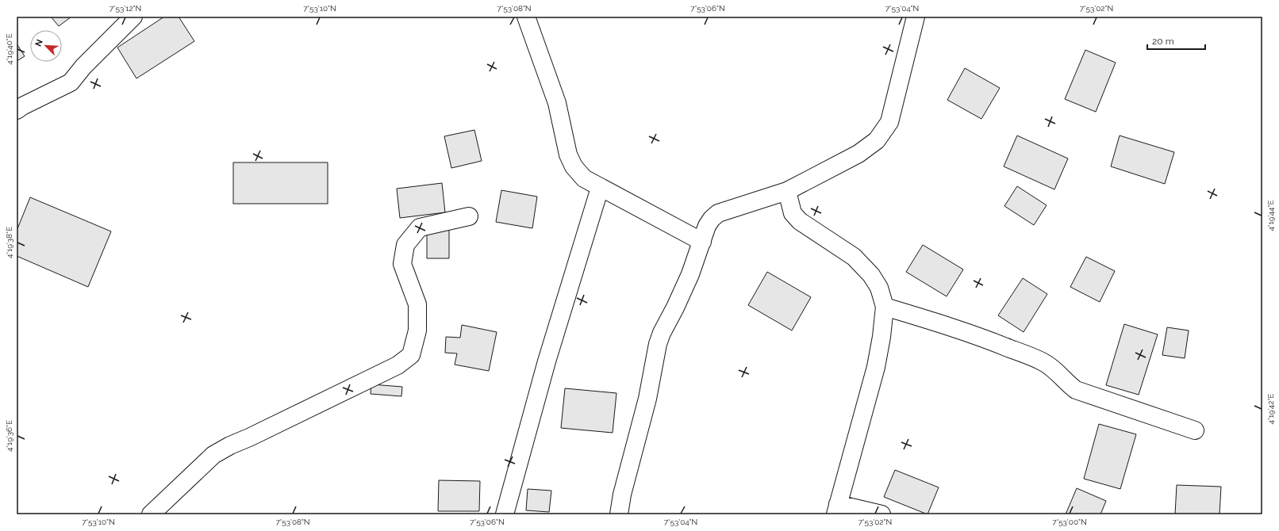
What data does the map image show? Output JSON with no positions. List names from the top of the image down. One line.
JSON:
{"scale_bar":"20 m","north":"top left","coordinates":["7°53'12\"N","7°53'10\"N","7°53'08\"N","7°53'06\"N","7°53'04\"N","7°53'02\"N","4°19'40\"E","4°19'44\"E","4°19'38\"E","4°19'42\"E","4°19'36\"E","7°53'00\"N"]}
